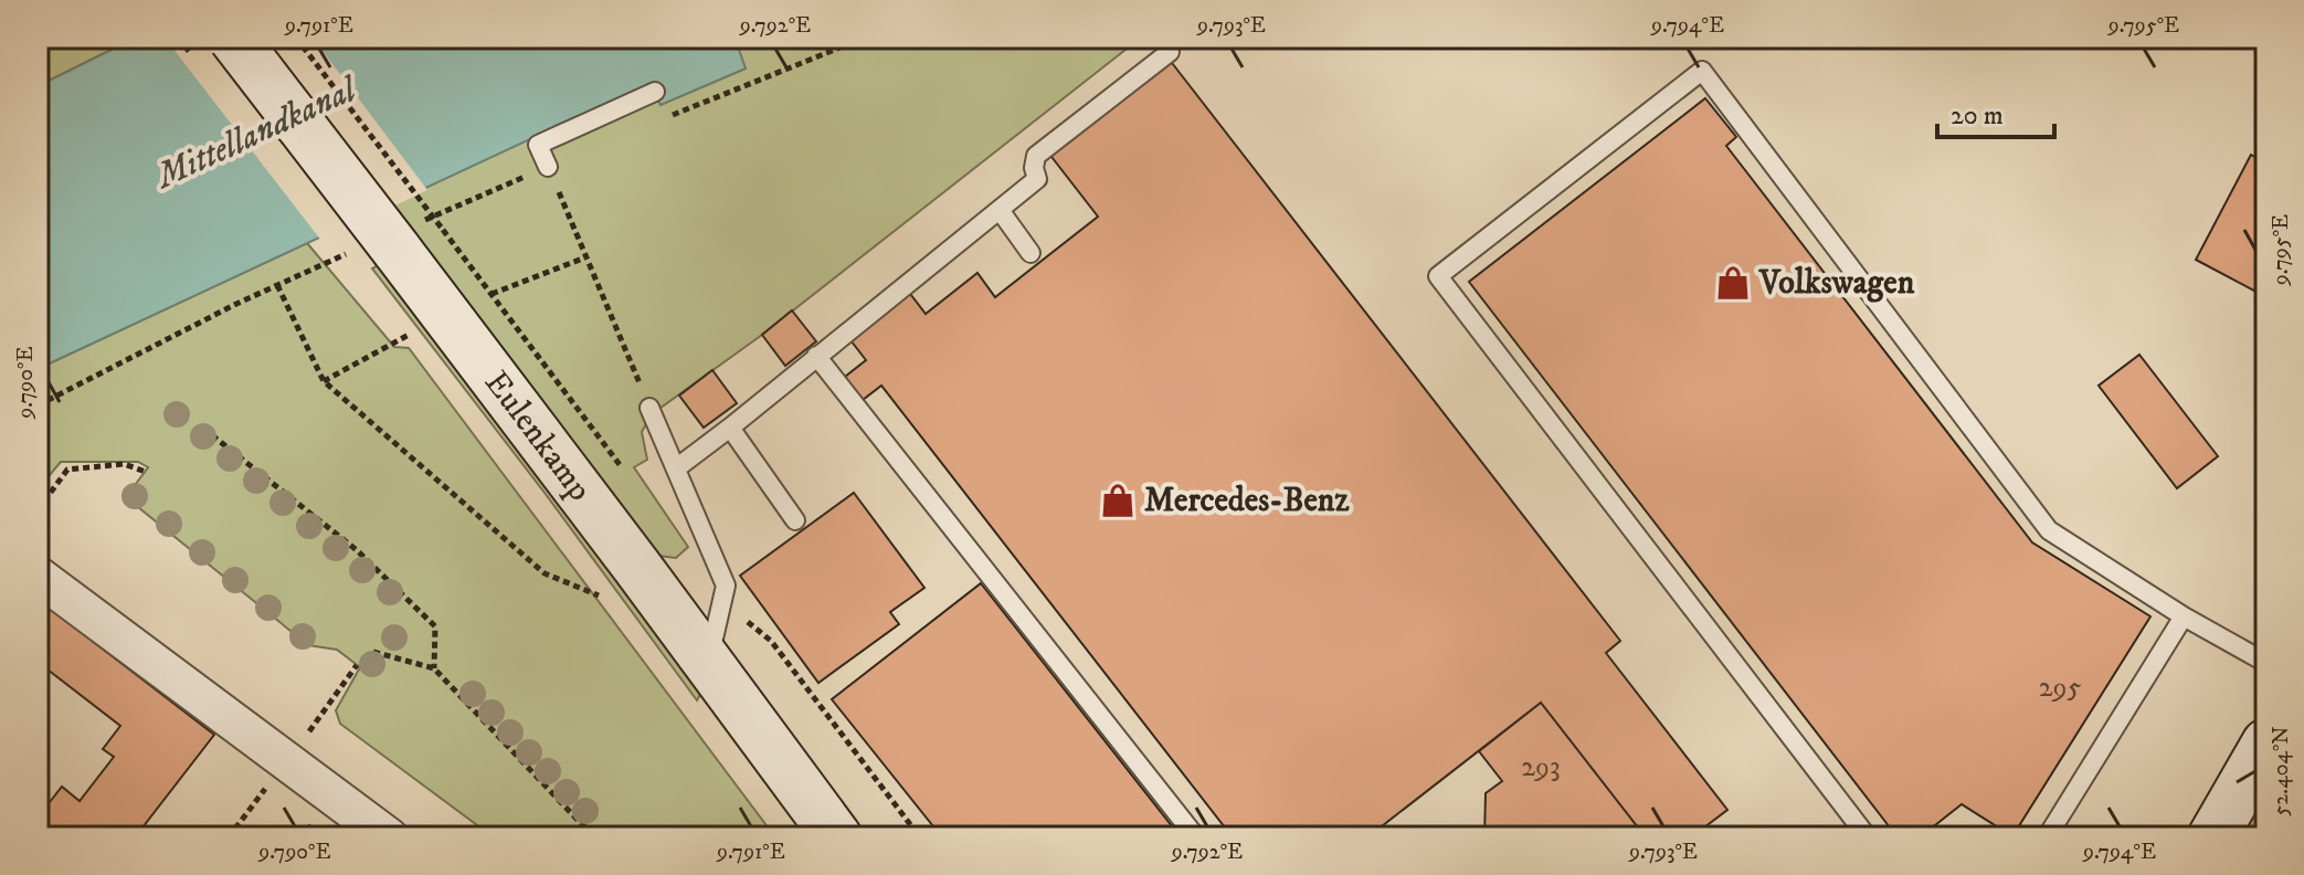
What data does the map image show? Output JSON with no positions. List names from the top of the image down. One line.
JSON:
{"streets":{"street":["Eulenkamp"]},"water":["Mittellandkanal"],"places":{"shop":["Volkswagen","Mercedes-Benz"]},"house_numbers":["295","293"],"scale_bar":"20 m","coordinates":["9.791°E","9.792°E","9.793°E","9.794°E","9.795°E","9.790°E","52.404°N"]}
